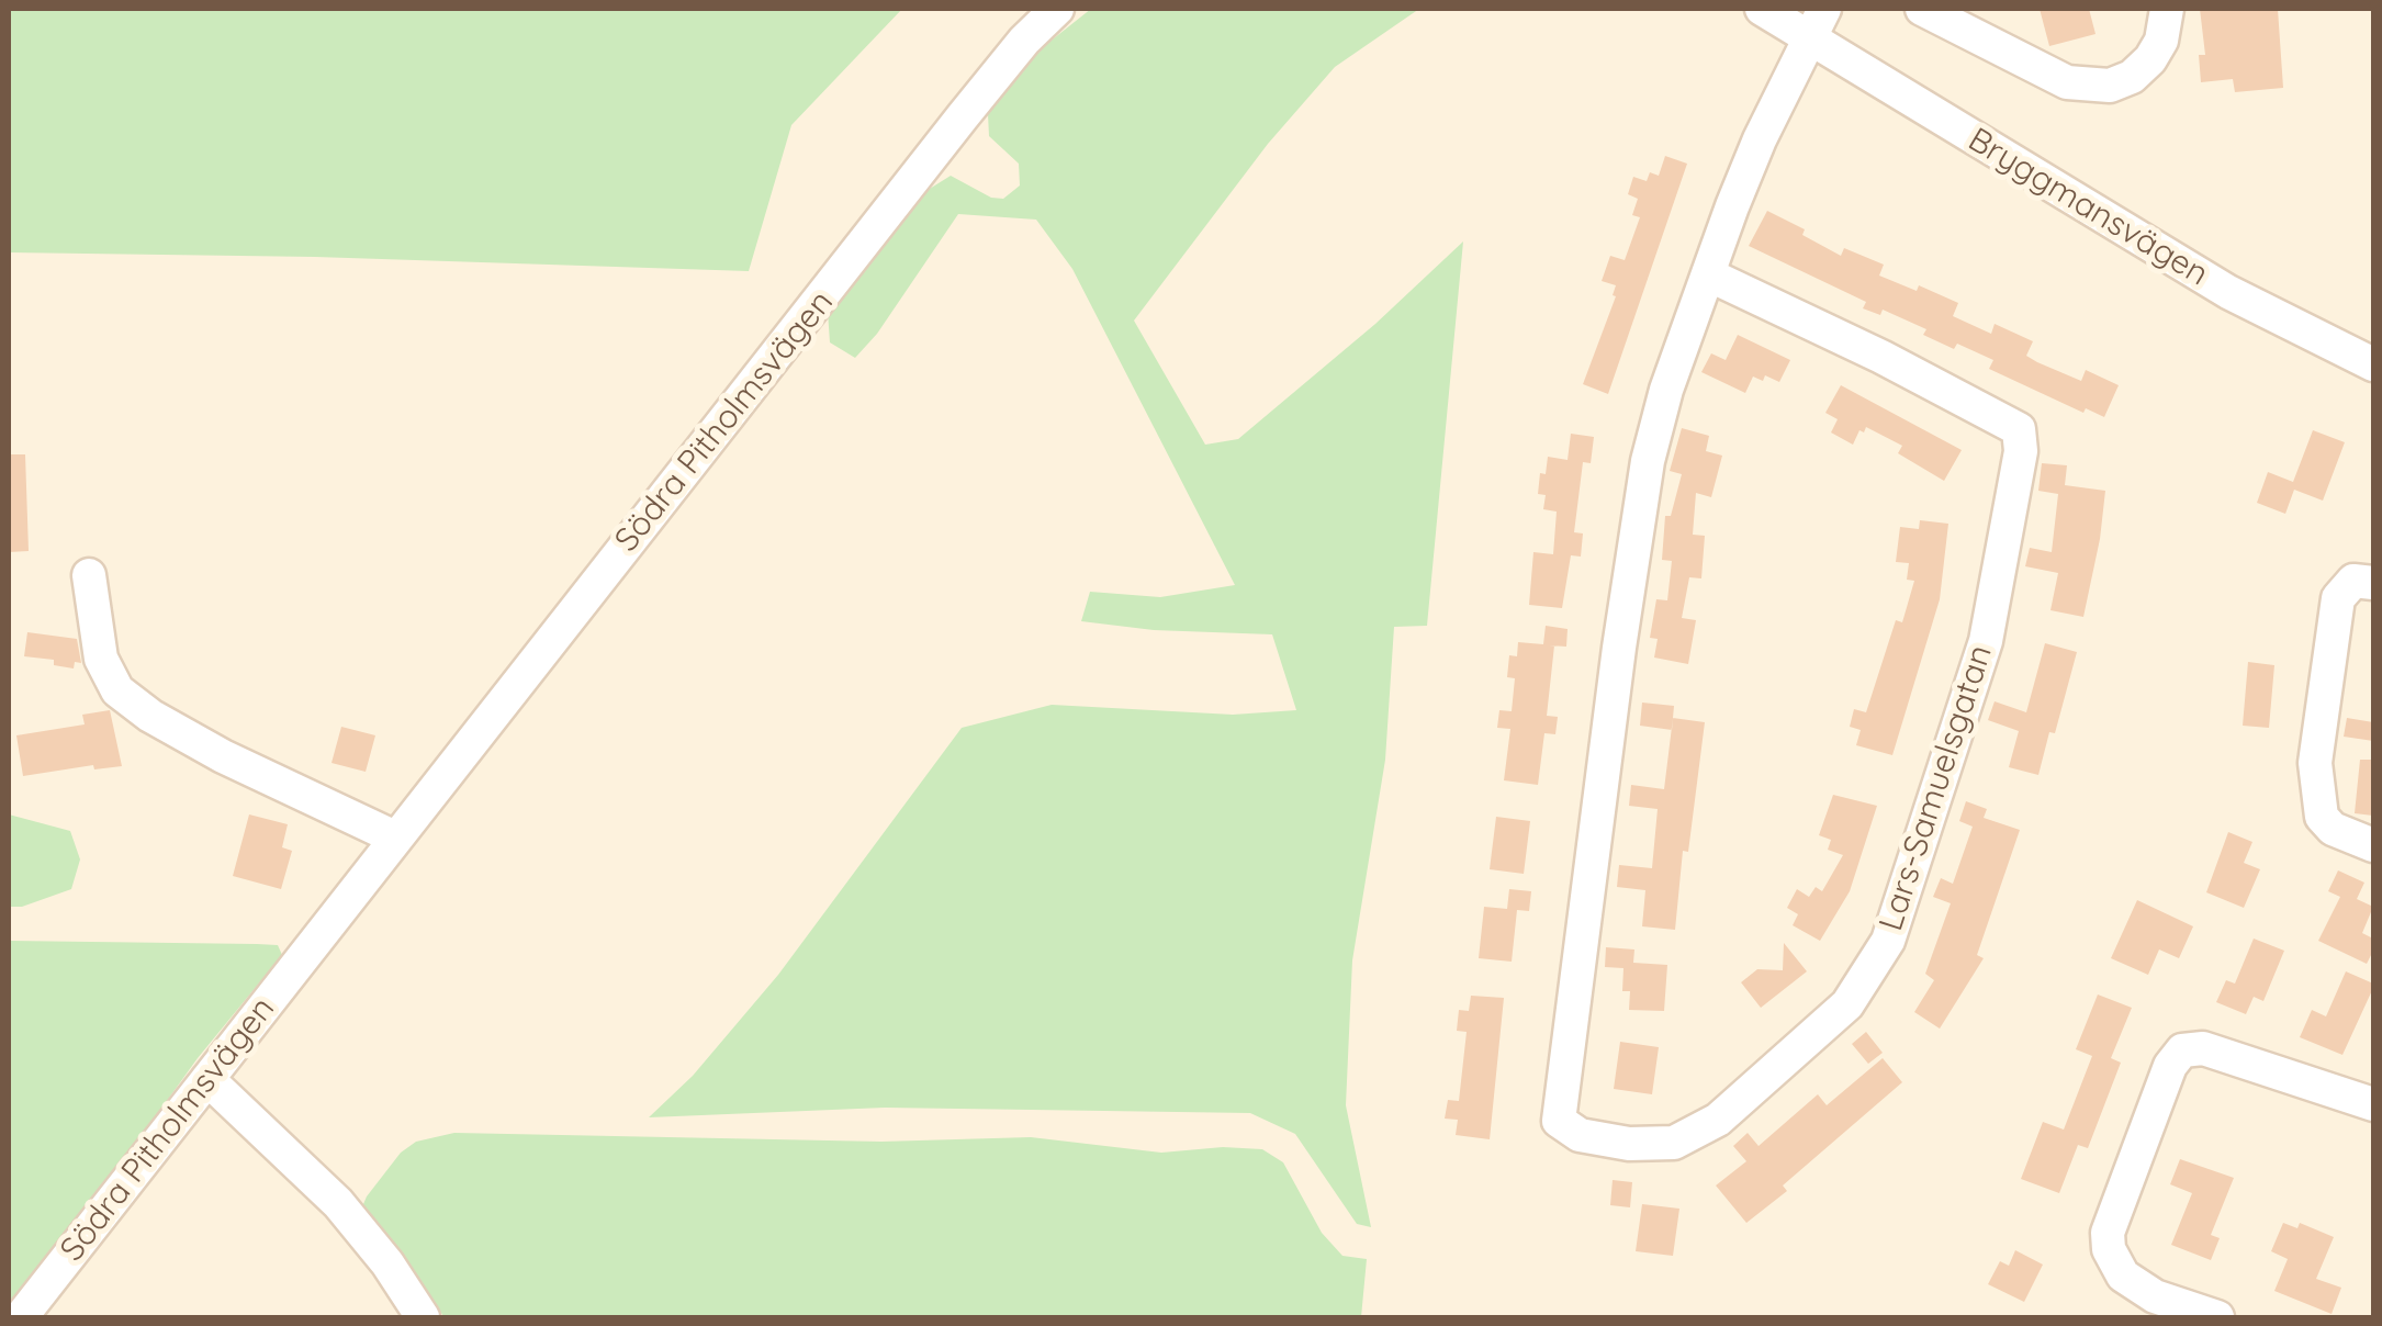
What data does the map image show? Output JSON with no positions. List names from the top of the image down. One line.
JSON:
{"streets":{"street":["Bryggmansvägen","Södra Pitholmsvägen","Lars-Samuelsgatan"]},"crossings":[["Bryggmansvägen","Lars-Samuelsgatan"]]}
